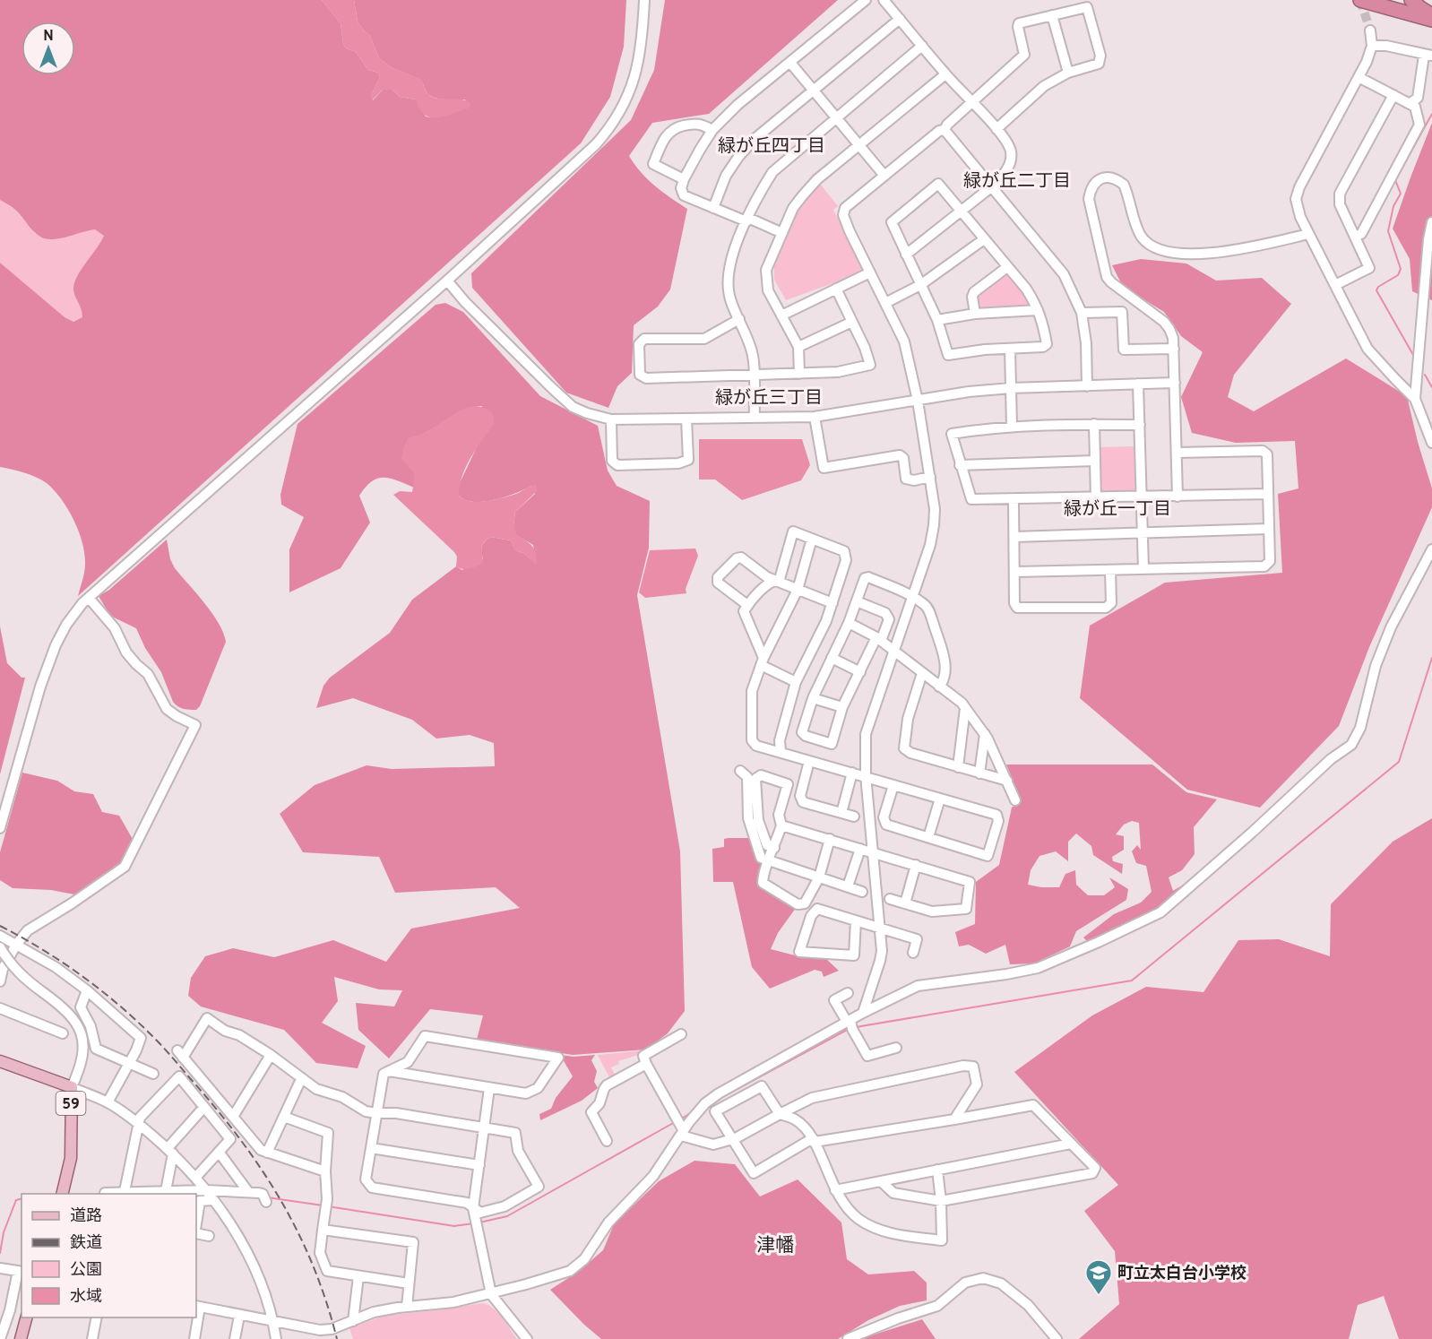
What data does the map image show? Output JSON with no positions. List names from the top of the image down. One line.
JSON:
{"streets":{"main road":["59"]},"districts":["緑が丘四丁目","緑が丘二丁目","緑が丘三丁目","緑が丘一丁目","津幡"],"places":{"school or university":["町立太白台小学校"]},"legend":["道路","鉄道","公園","水域"],"north":"top"}
